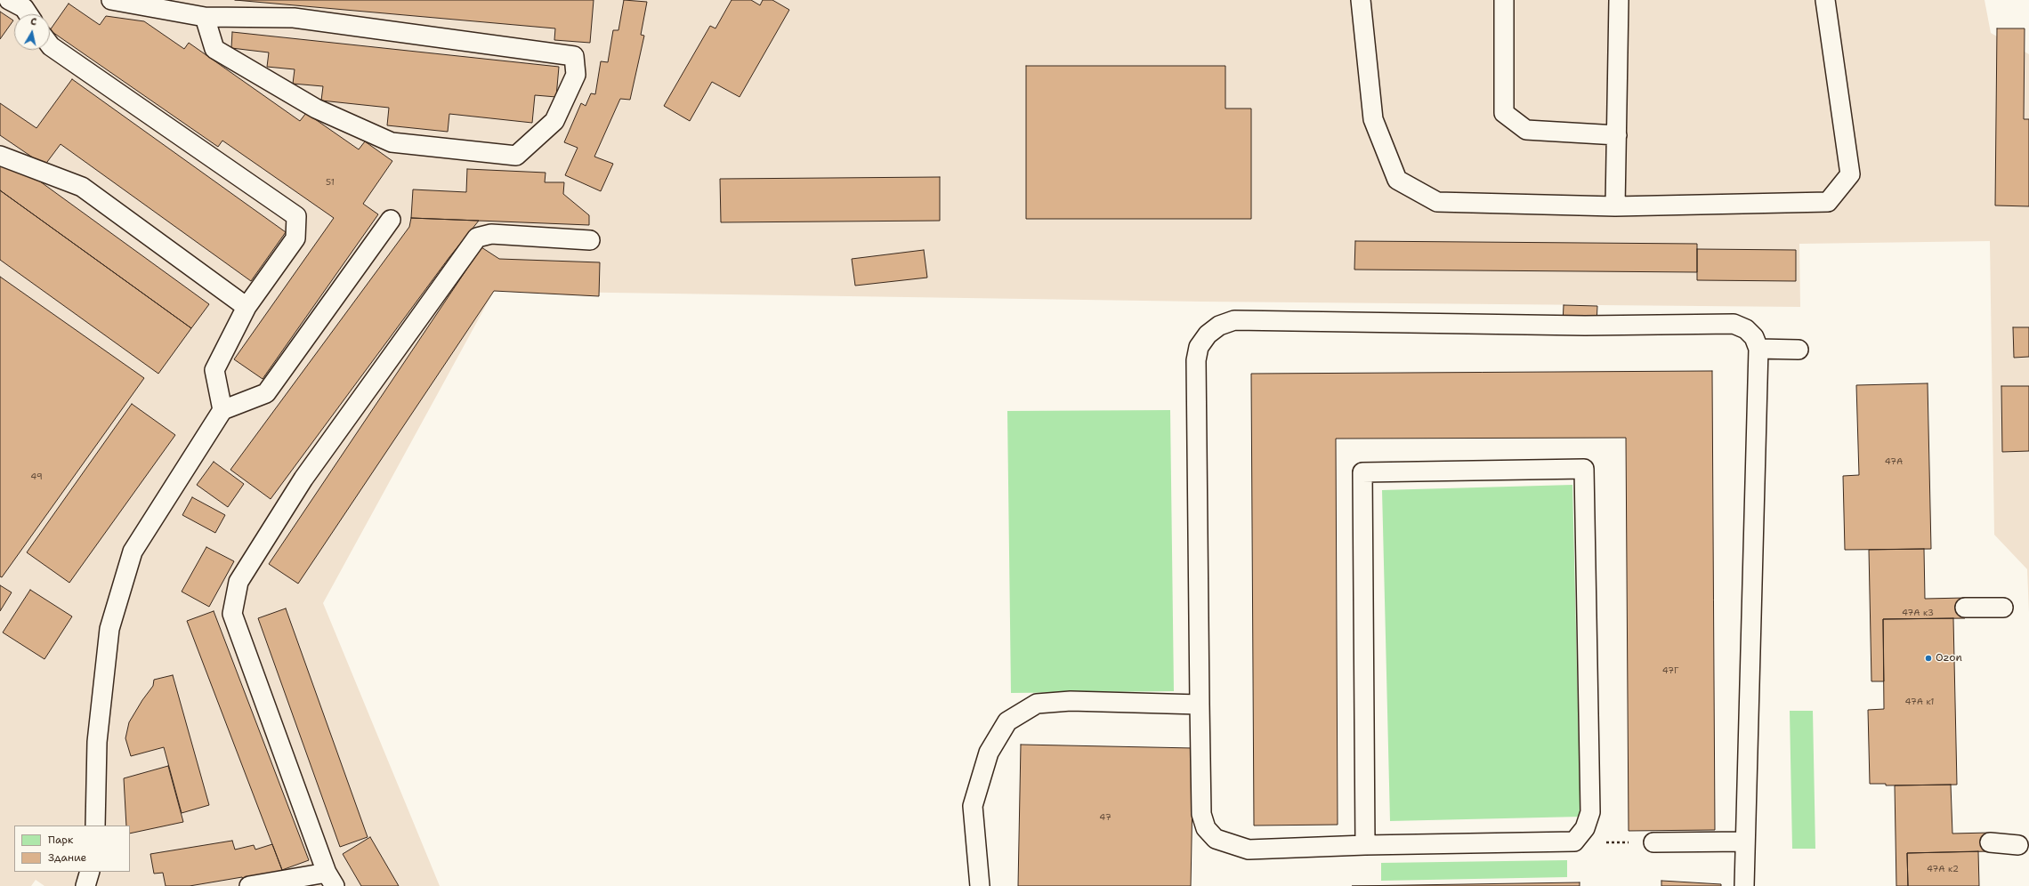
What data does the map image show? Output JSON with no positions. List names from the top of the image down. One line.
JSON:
{"places":["Ozon"],"house_numbers":["51","47А","49","47А к3","47Г","47А к1","47","47А к2"],"legend":["Парк","Здание"],"north":"top"}
